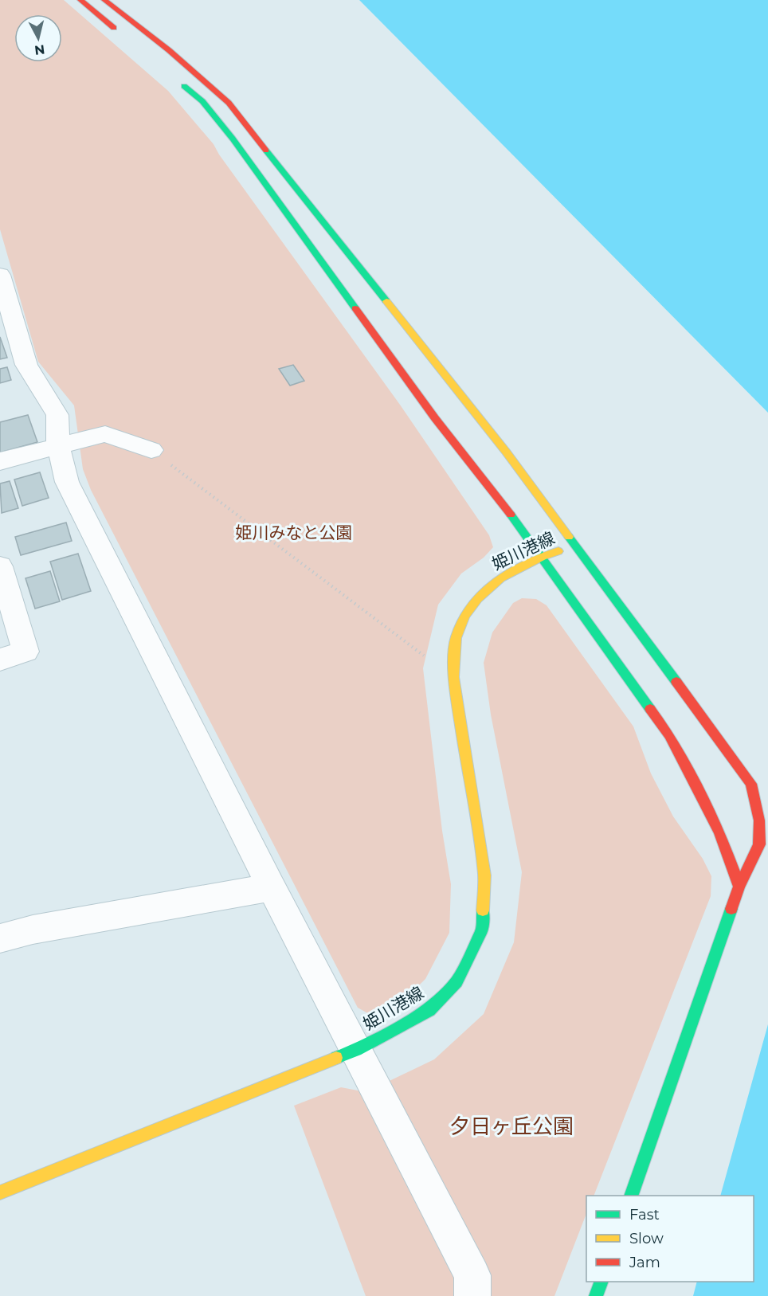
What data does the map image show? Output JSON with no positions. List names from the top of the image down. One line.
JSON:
{"streets":{"street":["姫川港線"]},"parks":["姫川みなと公園","夕日ヶ丘公園"],"legend":["Fast","Slow","Jam"],"north":"bottom"}
